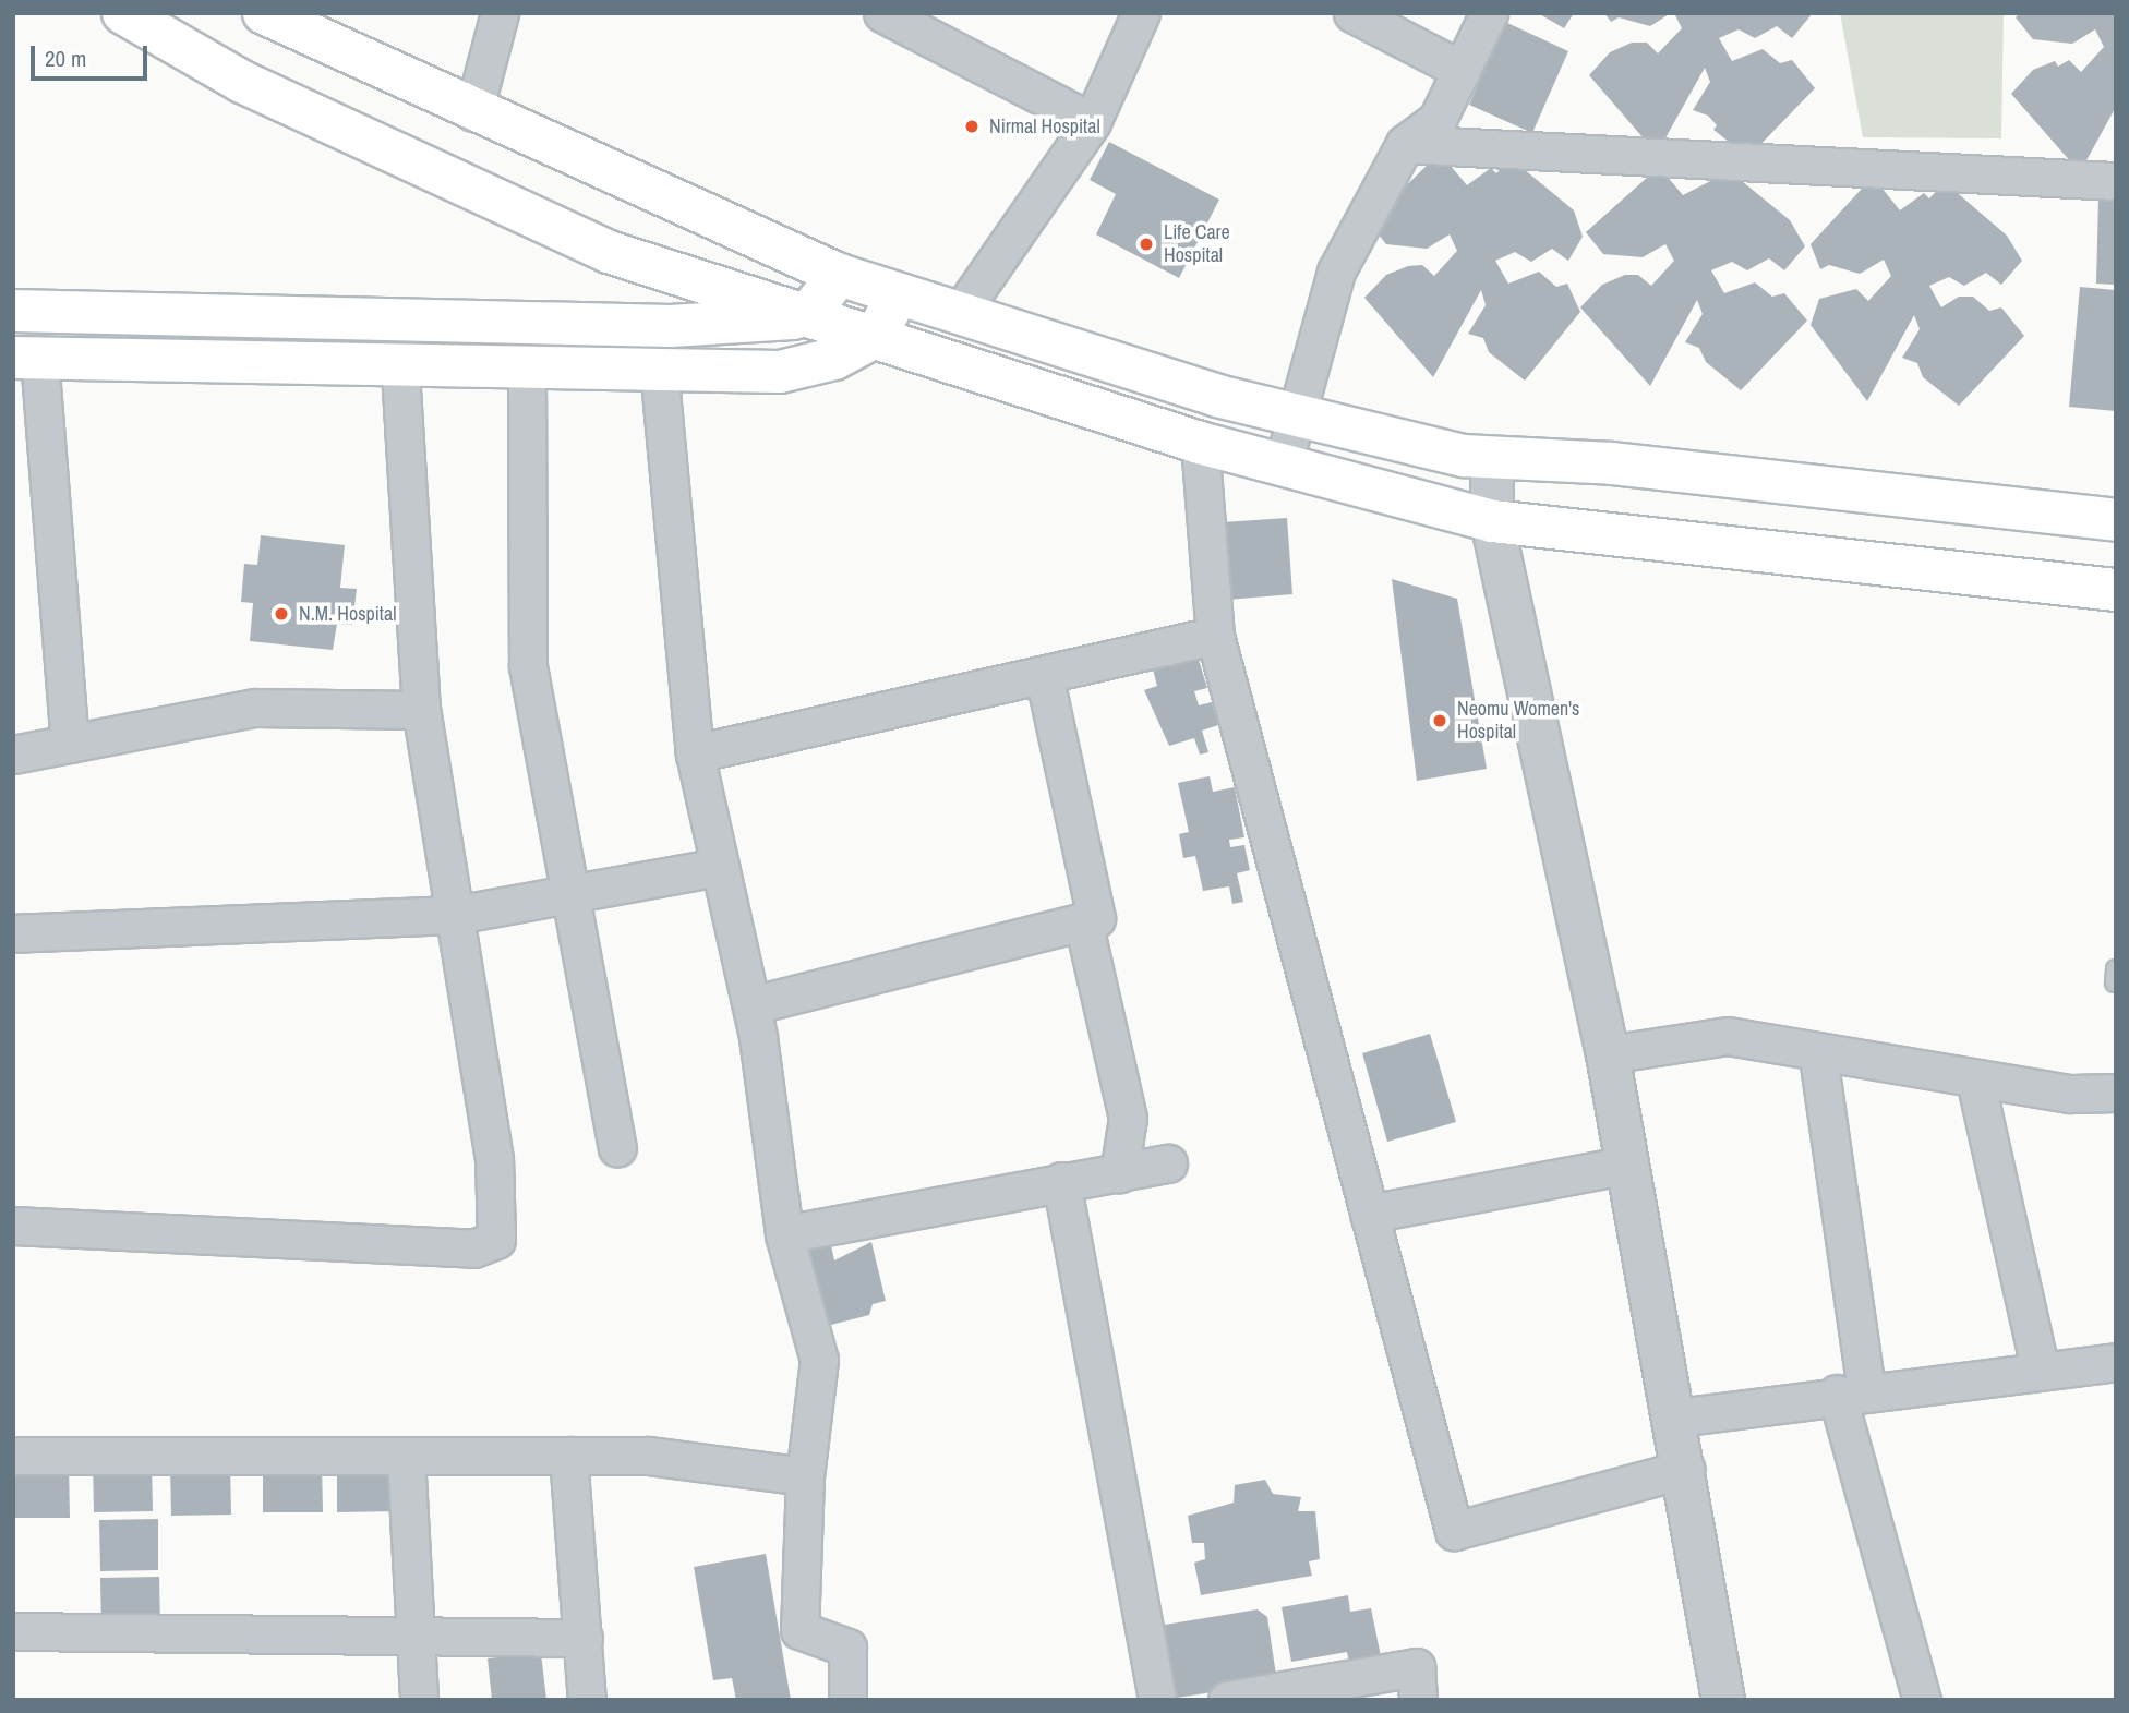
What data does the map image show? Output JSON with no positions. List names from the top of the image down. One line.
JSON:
{"places":["Nirmal Hospital","Life Care Hospital","N.M. Hospital","Neomu Women's Hospital"],"scale_bar":"20 m"}
